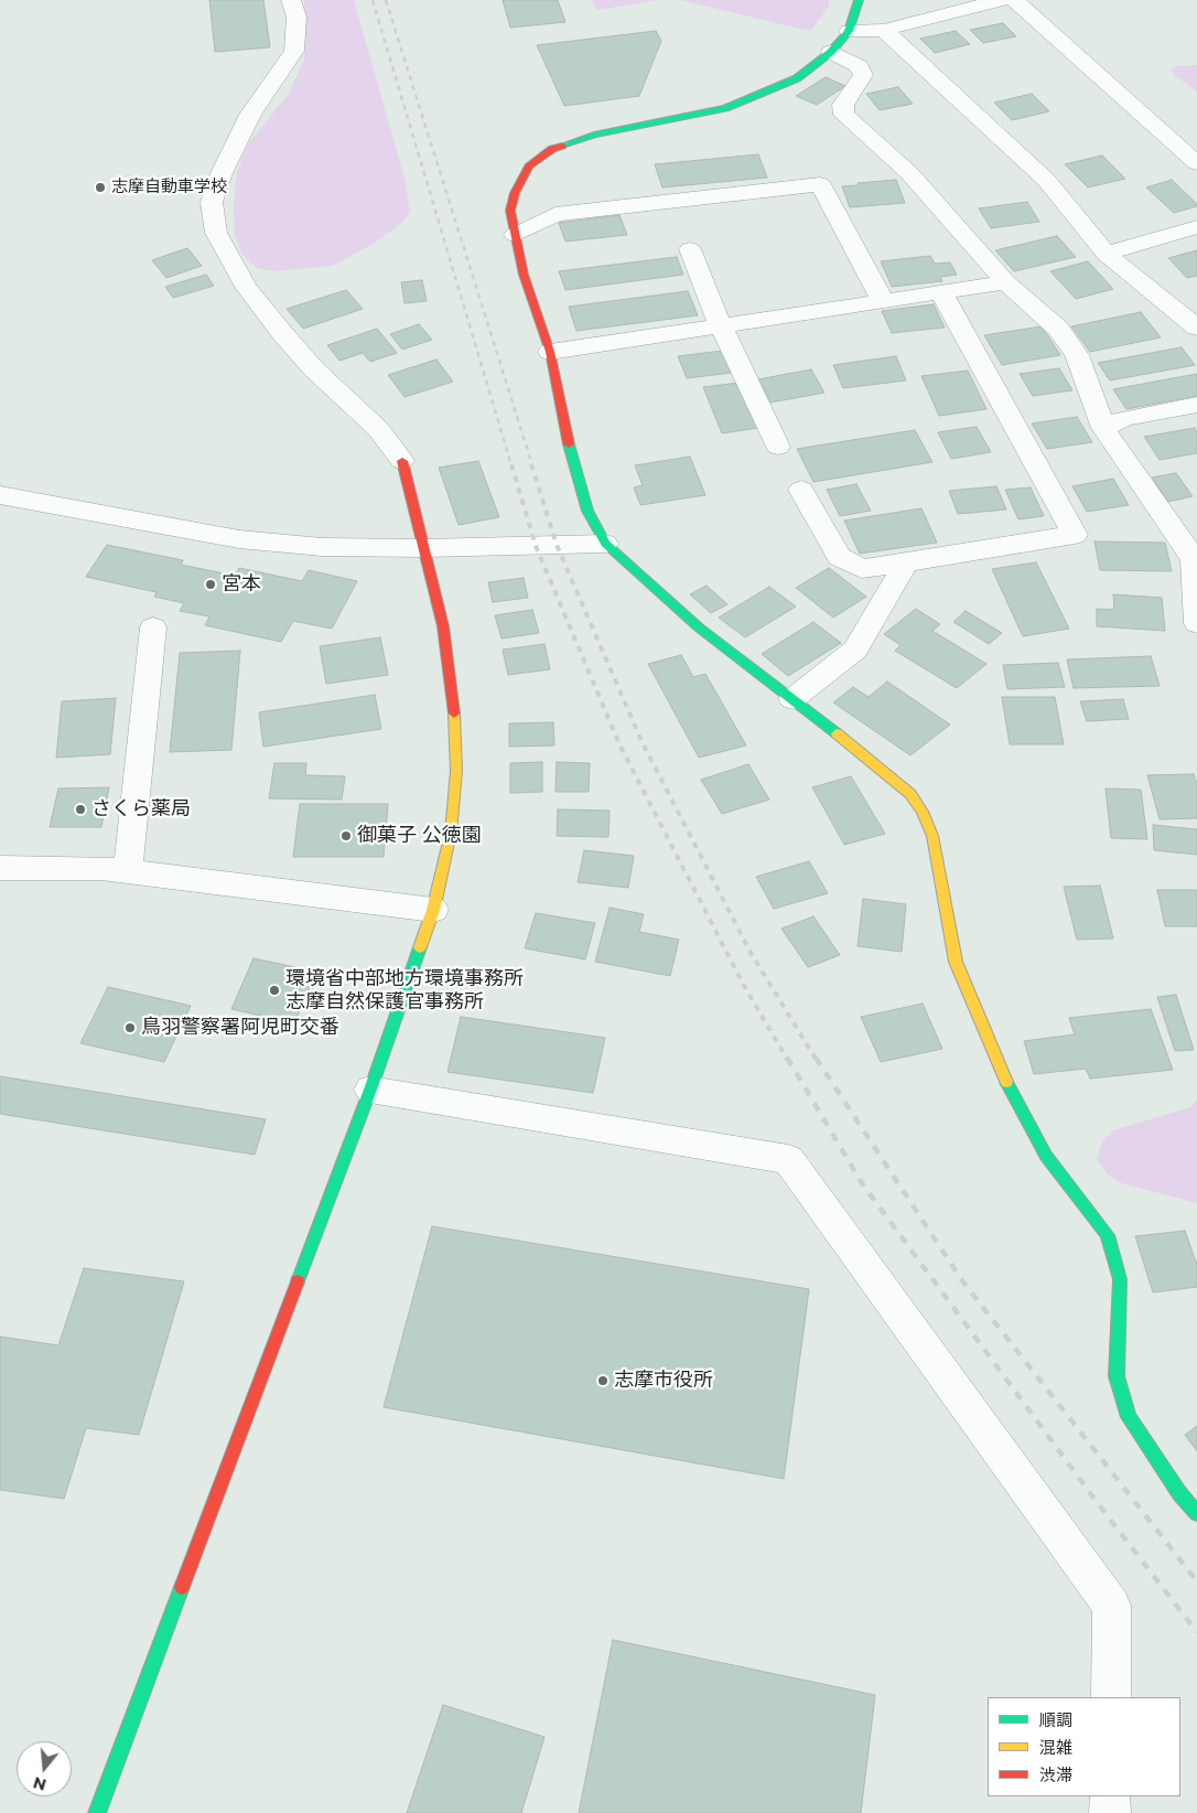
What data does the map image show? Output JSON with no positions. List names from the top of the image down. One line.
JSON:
{"places":["志摩自動車学校","宮本","さくら薬局","御菓子 公徳園","環境省中部地方環境事務所 志摩自然保護官事務所","鳥羽警察署阿児町交番","志摩市役所"],"legend":["順調","混雑","渋滞"],"north":"bottom"}
